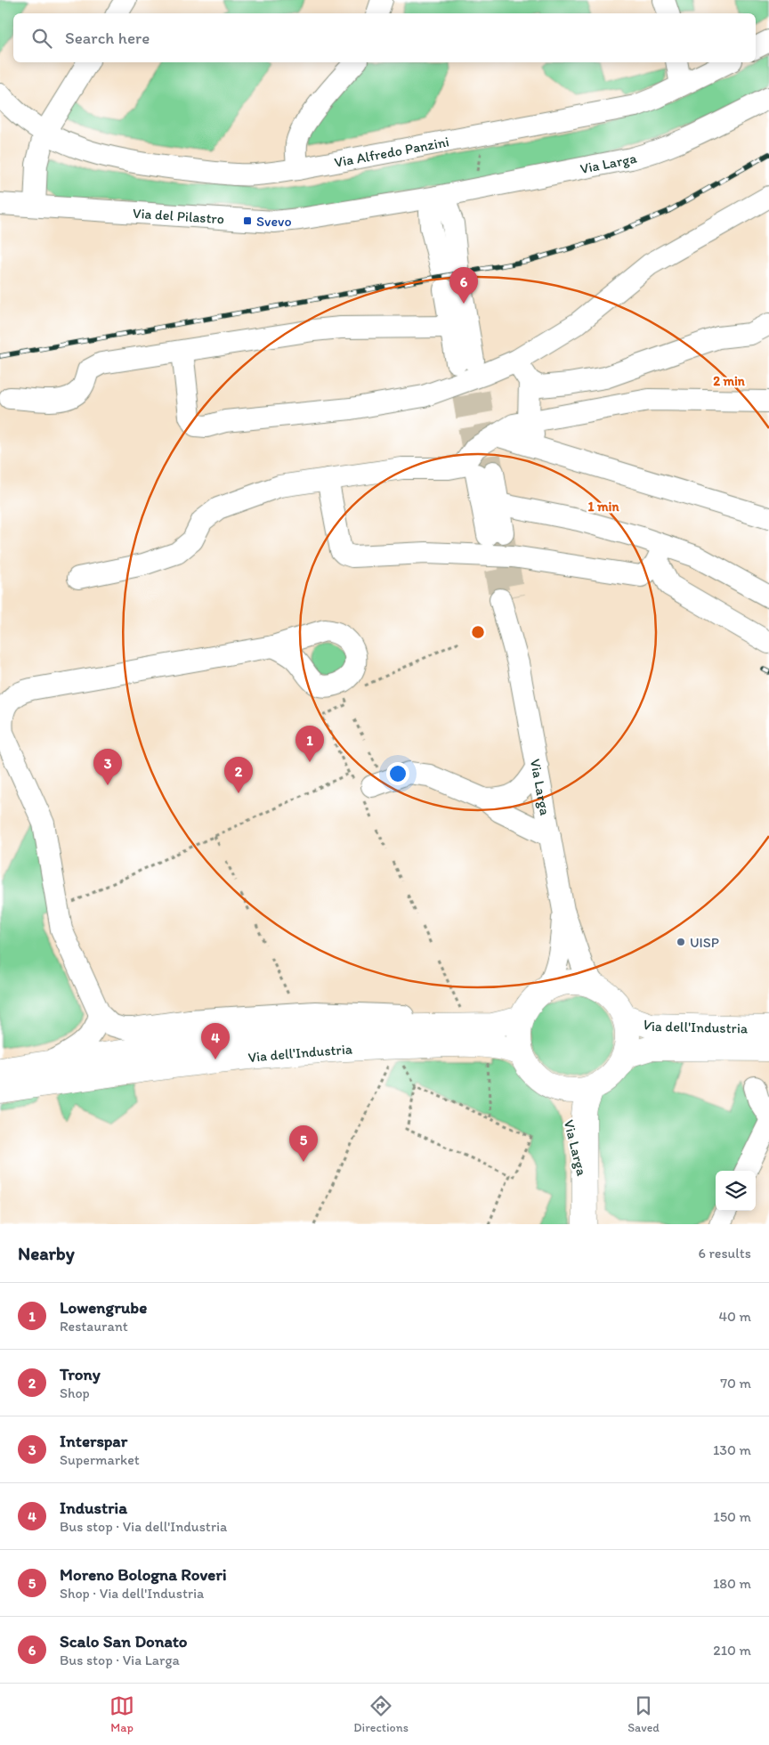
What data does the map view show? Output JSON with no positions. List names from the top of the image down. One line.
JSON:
{"streets":{"main road":["Via Larga","Via dell'Industria"],"street":["Via Alfredo Panzini","Via del Pilastro"]},"crossings":[["Via Larga","Via del Pilastro"],["Via Larga","Via dell'Industria"]],"places":{"transit":["Svevo"],"other":["UISP"]},"page":{"search":"Search here","pins":["6","1","3","2","4","5"],"heading":["Nearby","6 results"],"list":[{"mark":"1","name":"Lowengrube","note":"Restaurant","value":"40 m"},{"mark":"2","name":"Trony","note":"Shop","value":"70 m"},{"mark":"3","name":"Interspar","note":"Supermarket","value":"130 m"},{"mark":"4","name":"Industria","note":"Bus stop · Via dell'Industria","value":"150 m"},{"mark":"5","name":"Moreno Bologna Roveri","note":"Shop · Via dell'Industria","value":"180 m"},{"mark":"6","name":"Scalo San Donato","note":"Bus stop · Via Larga","value":"210 m"}],"nav":["Map","Directions","Saved"]},"rings":["2 min","1 min"]}
